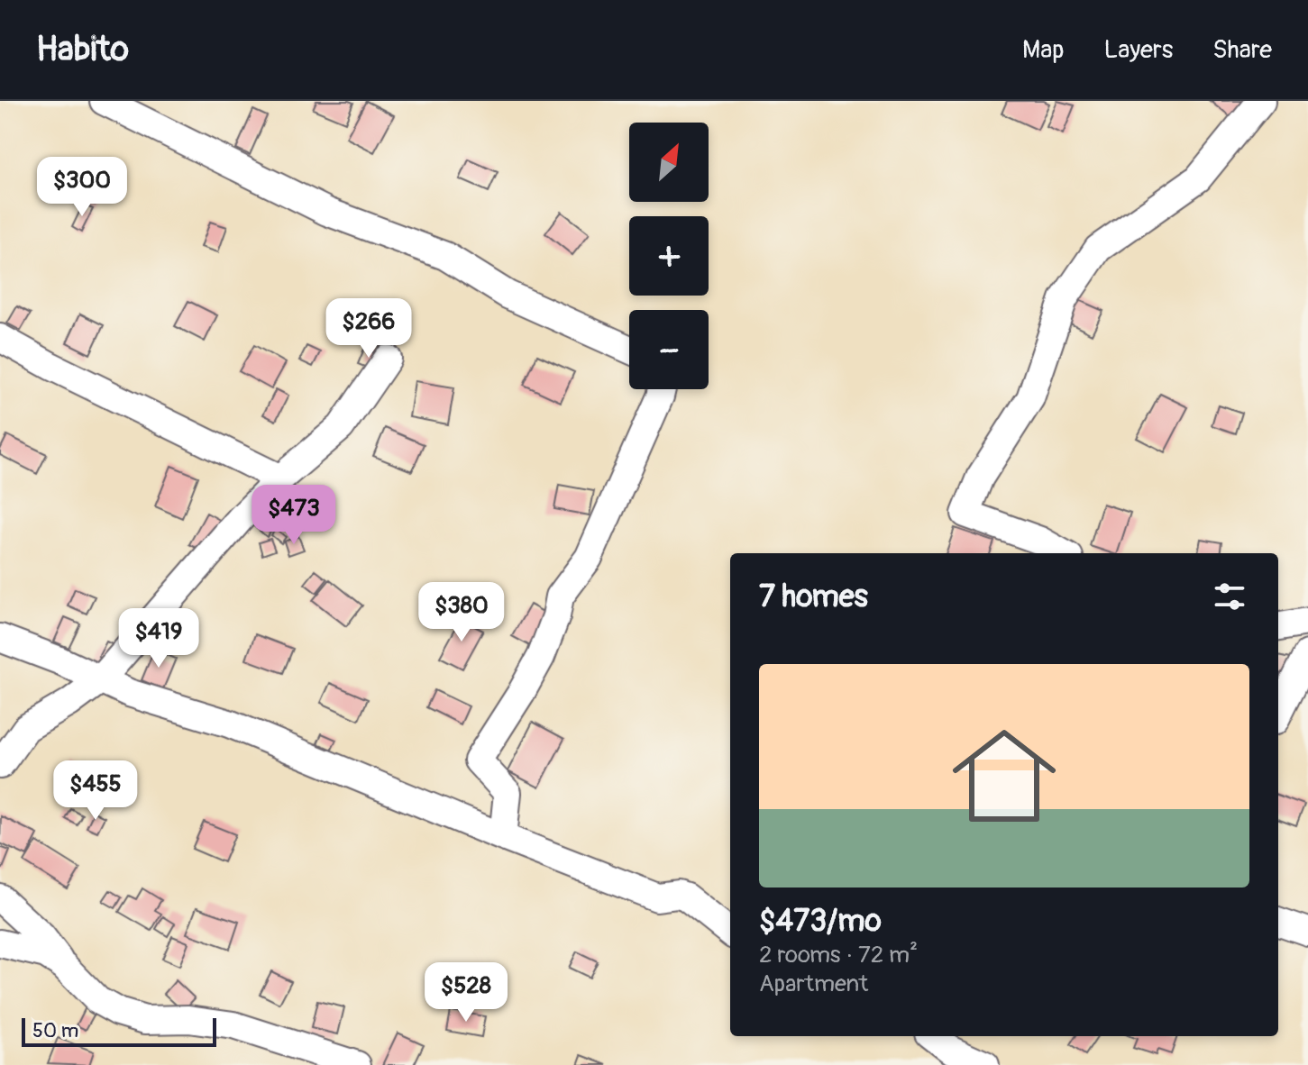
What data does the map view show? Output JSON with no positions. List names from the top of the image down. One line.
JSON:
{"scale_bar":"50 m","north":"top right","page":{"header":"Habito","nav":["Map","Layers","Share"],"map_buttons":["+","−"],"price":["$300","$266","$473","$380","$419","$455","$528"],"heading":"7 homes","list":[{"name":"$473/mo","note":"2 rooms · 72 m² · Apartment"}],"scale":"50 m"}}
